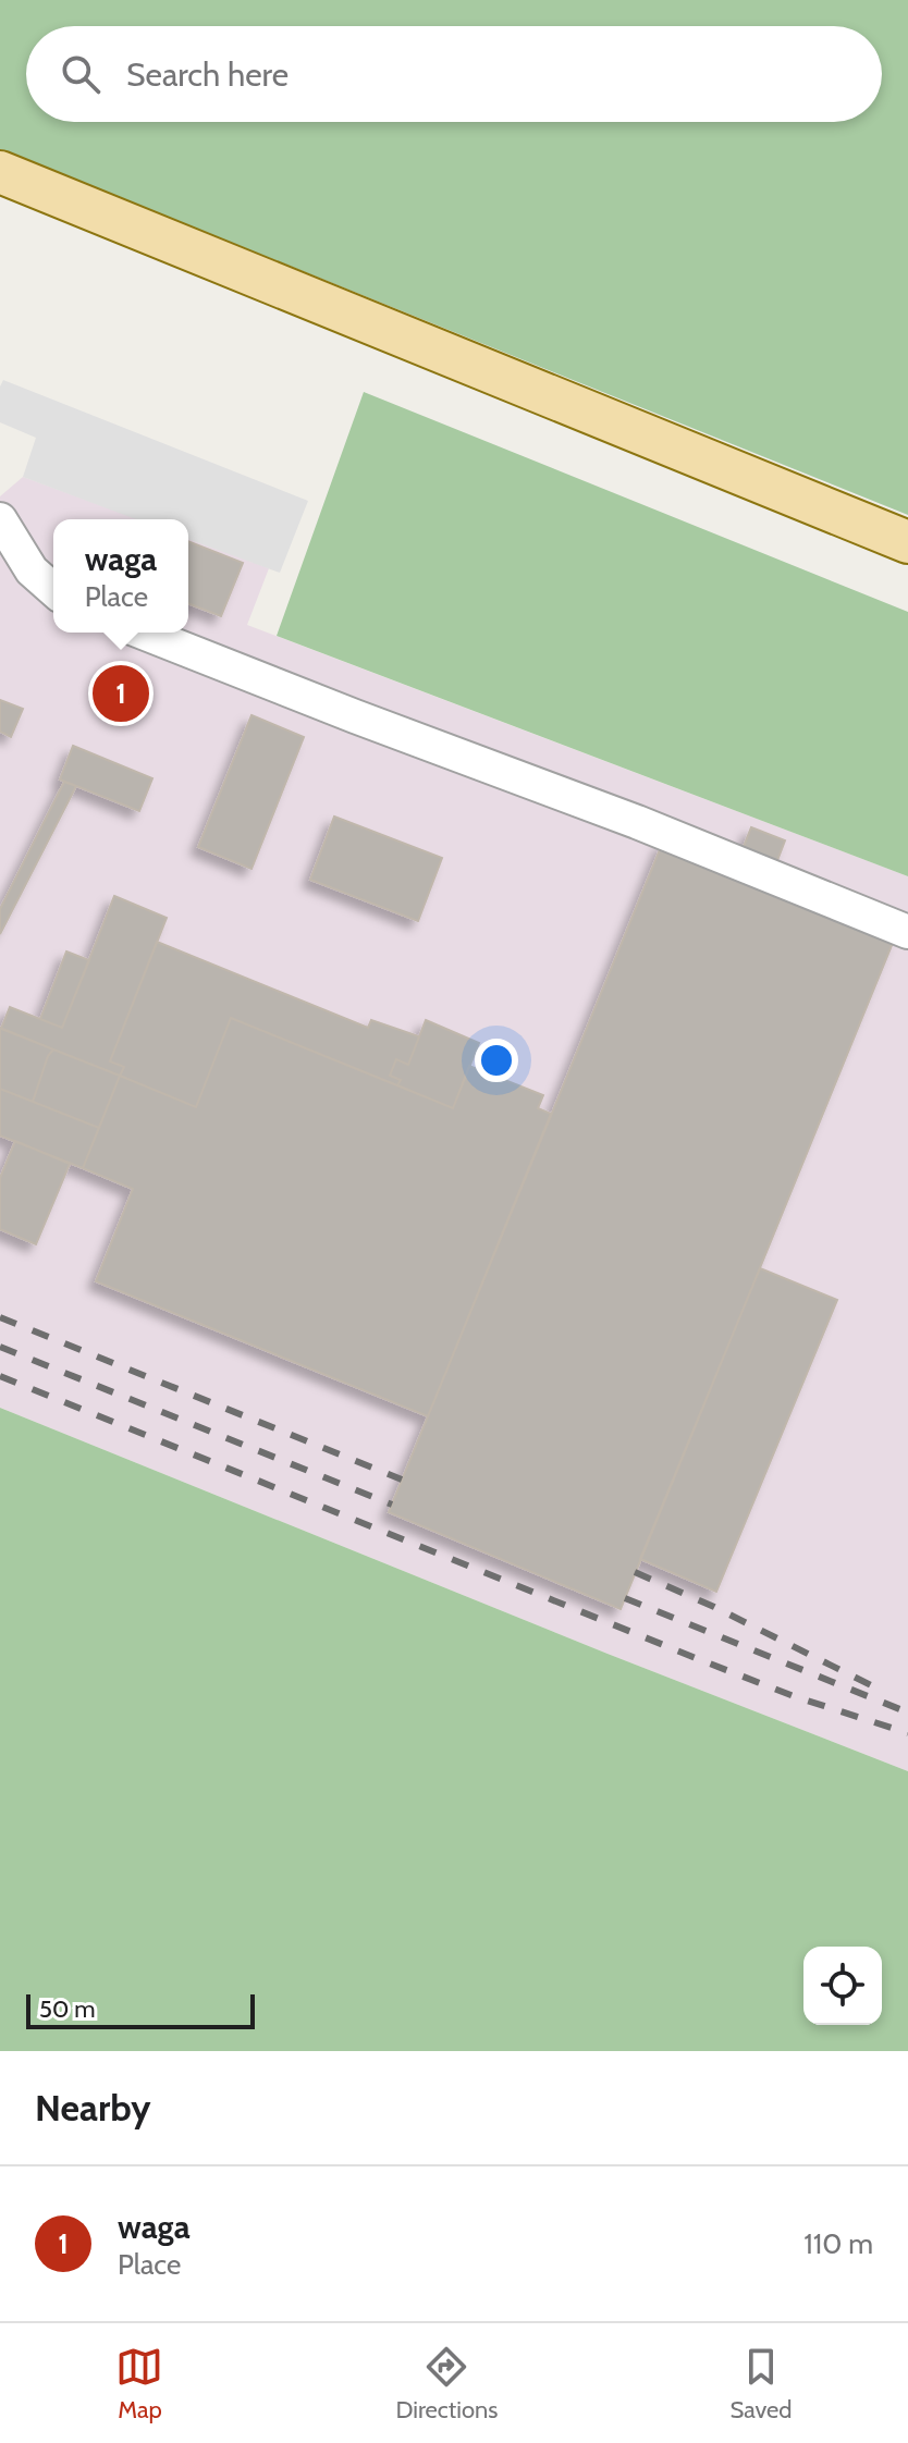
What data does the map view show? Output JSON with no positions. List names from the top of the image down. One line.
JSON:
{"scale_bar":"50 m","page":{"search":"Search here","popup":["waga","Place"],"pins":"1","scale":"50 m","heading":"Nearby","list":[{"mark":"1","name":"waga","note":"Place","value":"110 m"}],"nav":["Map","Directions","Saved"]}}
